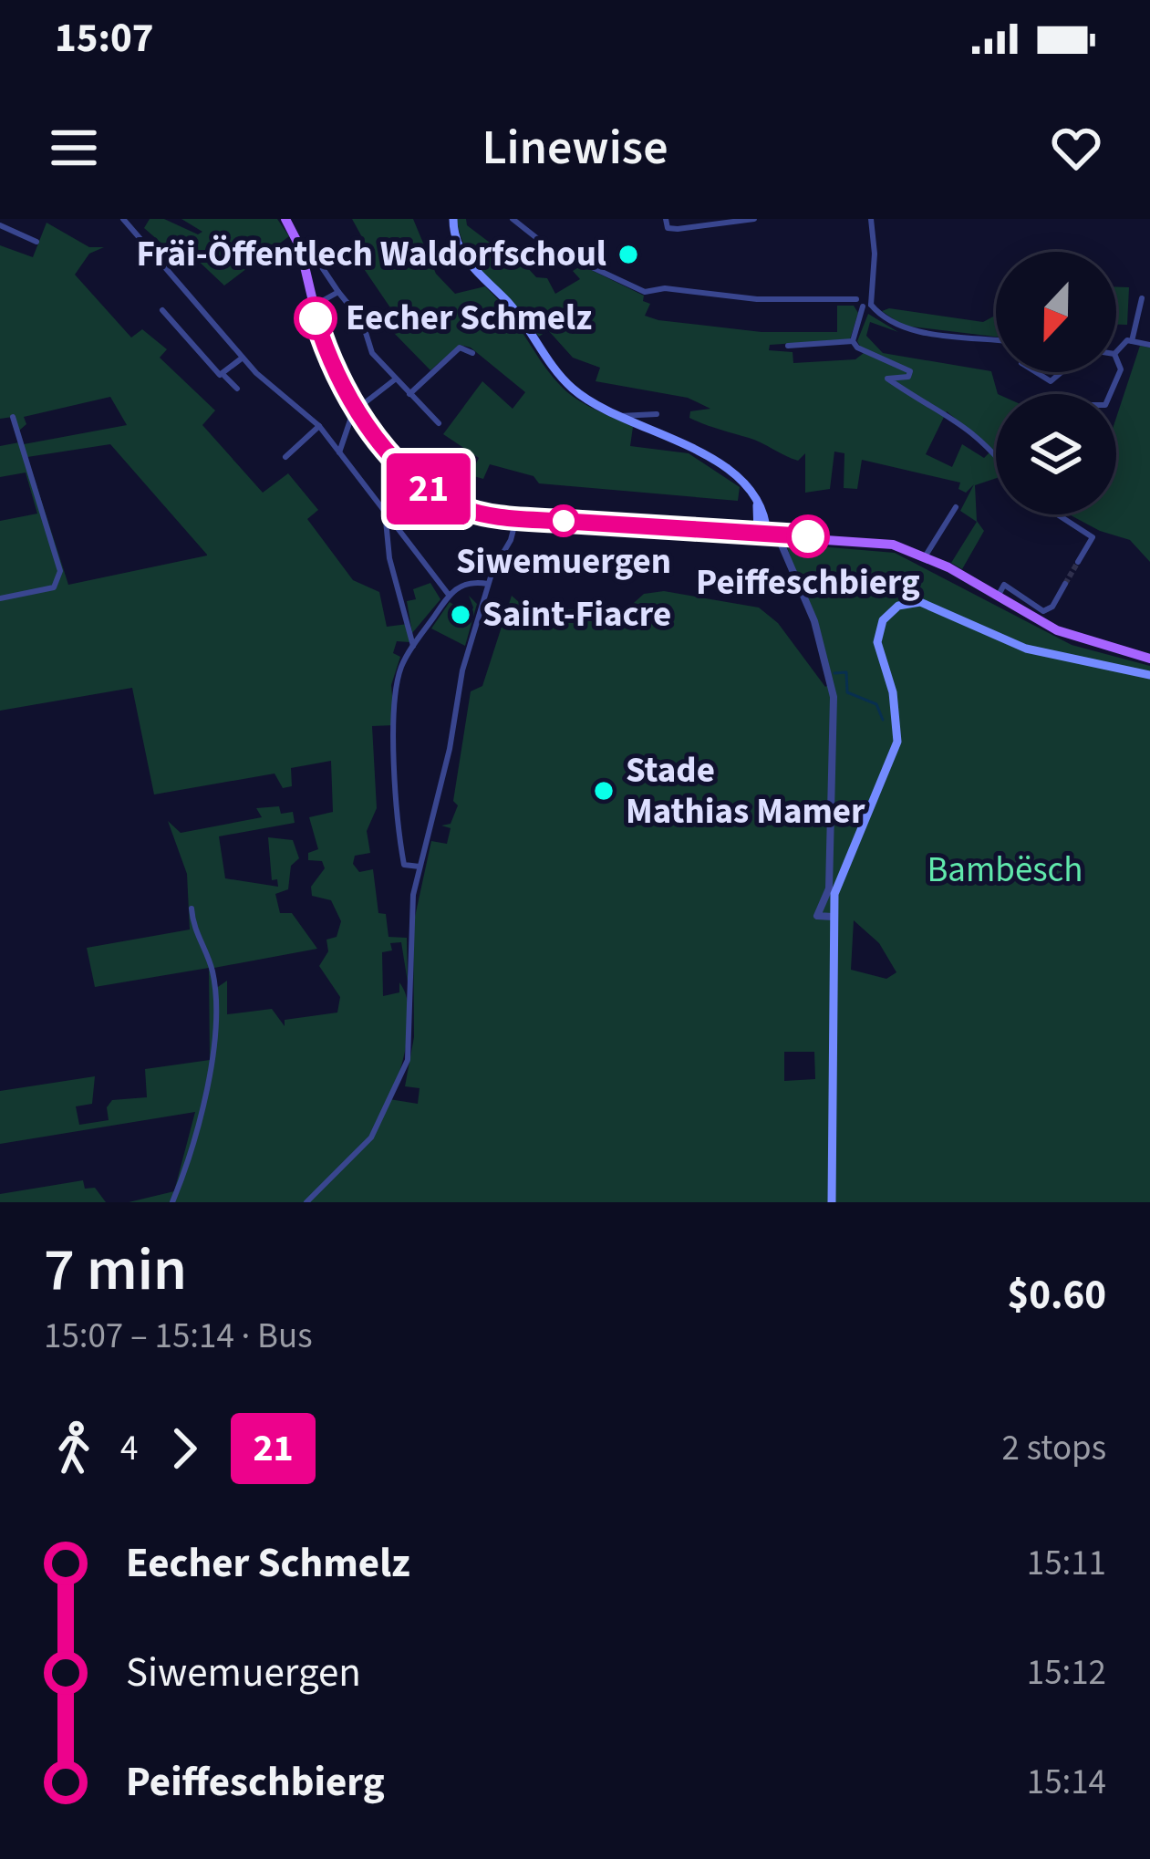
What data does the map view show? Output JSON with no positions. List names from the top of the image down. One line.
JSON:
{"parks":["Bambësch"],"places":["Fräi-Öffentlech Waldorfschoul","Eecher Schmelz","Siwemuergen","Peiffeschbierg","Saint-Fiacre","Stade Mathias Mamer"],"lines":["bus line 21"],"north":"bottom","page":{"status":"15:07","header":"Linewise","on_map":"21","heading":["7 min","15:07 – 15:14 · Bus","$0.60"],"legs":["4","21","2 stops"],"list":[{"name":"Eecher Schmelz","value":"15:11"},{"name":"Siwemuergen","value":"15:12"},{"name":"Peiffeschbierg","value":"15:14"}]}}
